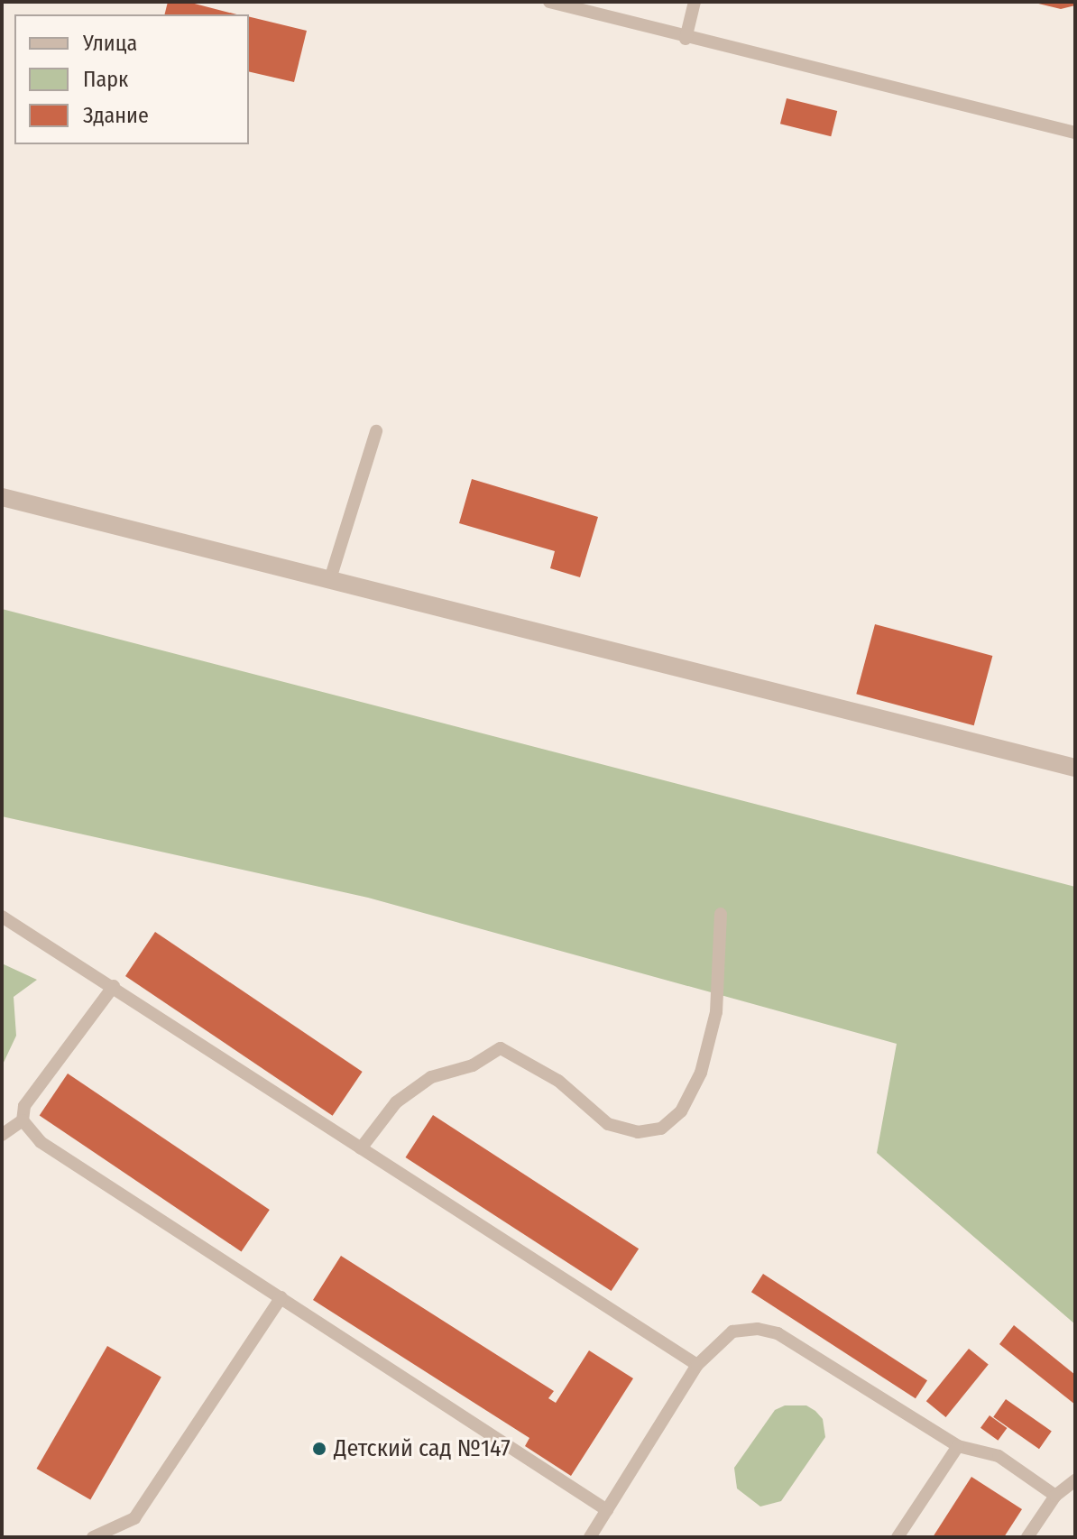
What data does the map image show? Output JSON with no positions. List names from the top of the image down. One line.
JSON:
{"places":["Детский сад №147"],"legend":["Улица","Парк","Здание"]}
